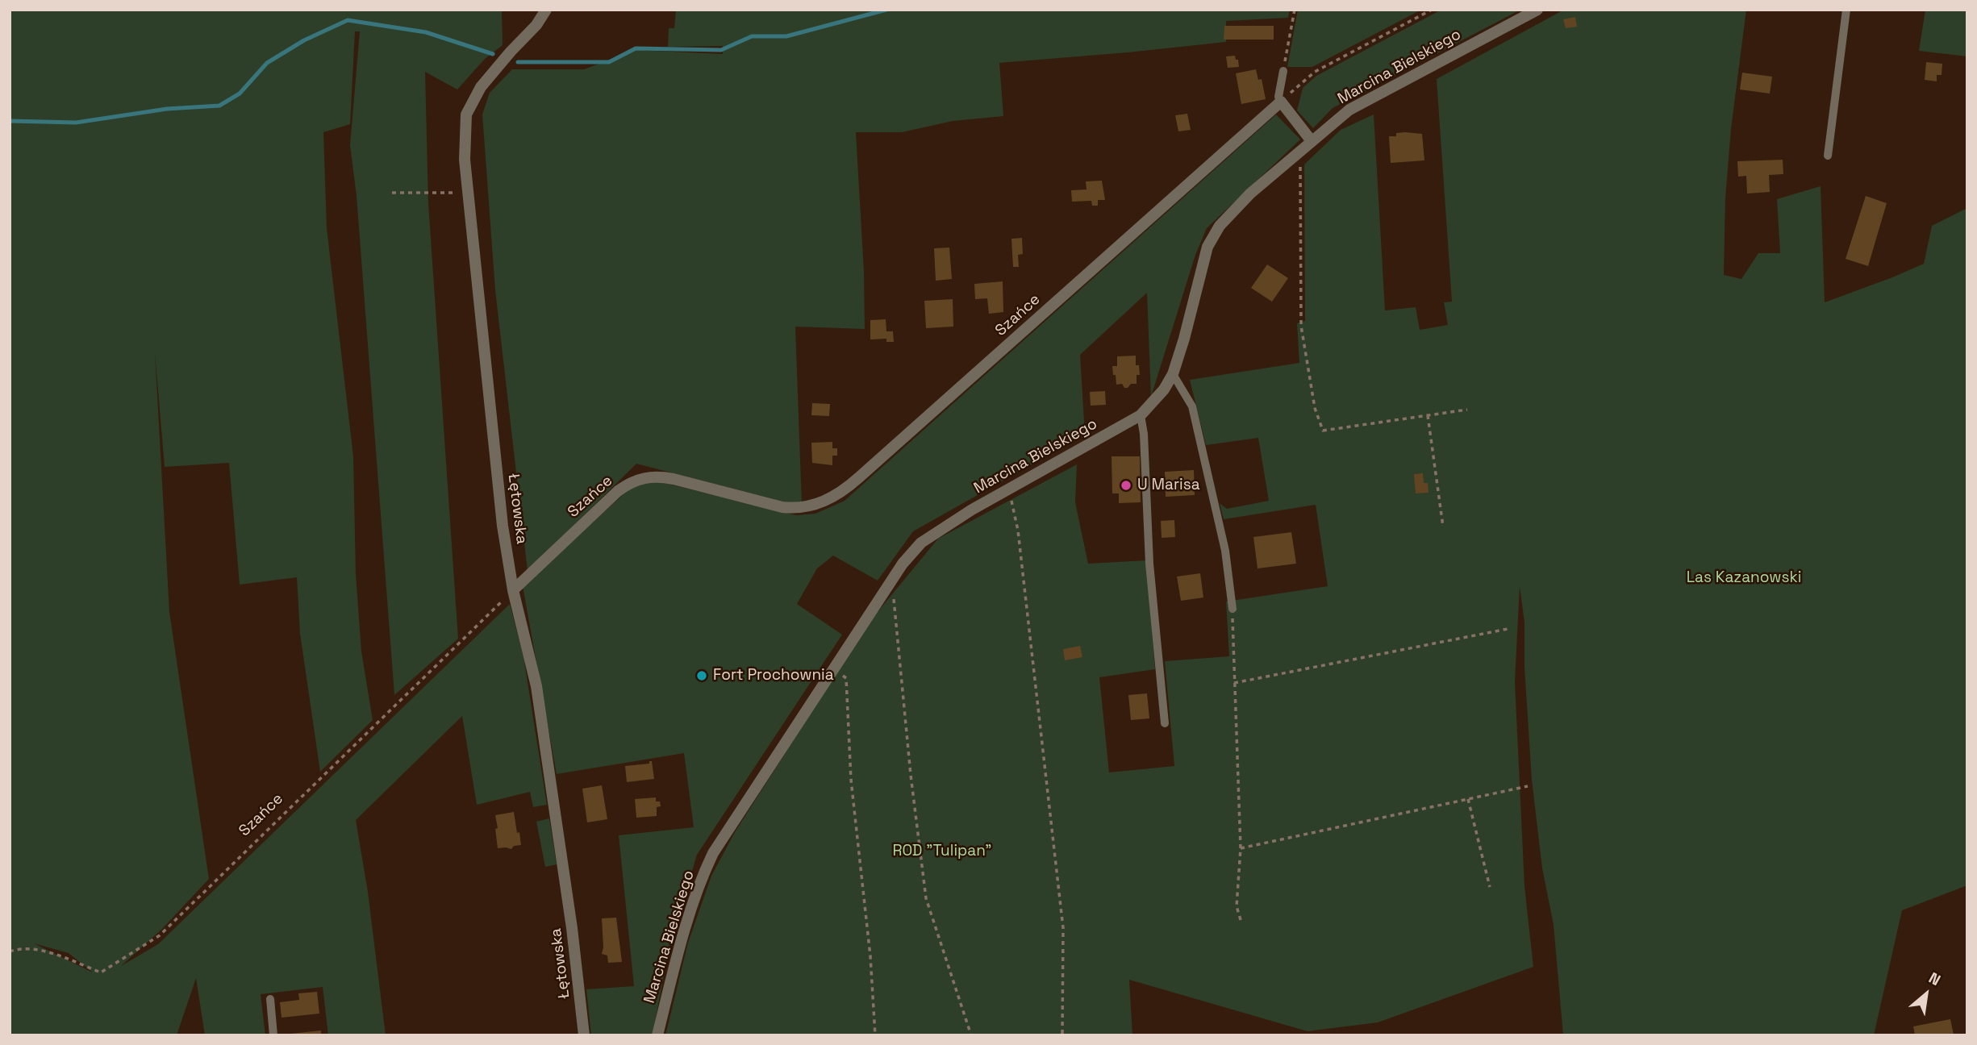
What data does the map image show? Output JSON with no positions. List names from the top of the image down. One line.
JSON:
{"streets":{"street":["Marcina Bielskiego","Szańce","Łętowska"]},"crossings":[["Szańce","Łętowska"]],"parks":["Las Kazanowski","ROD \"Tulipan\""],"places":["U Marisa","Fort Prochownia"],"north":"top right"}
